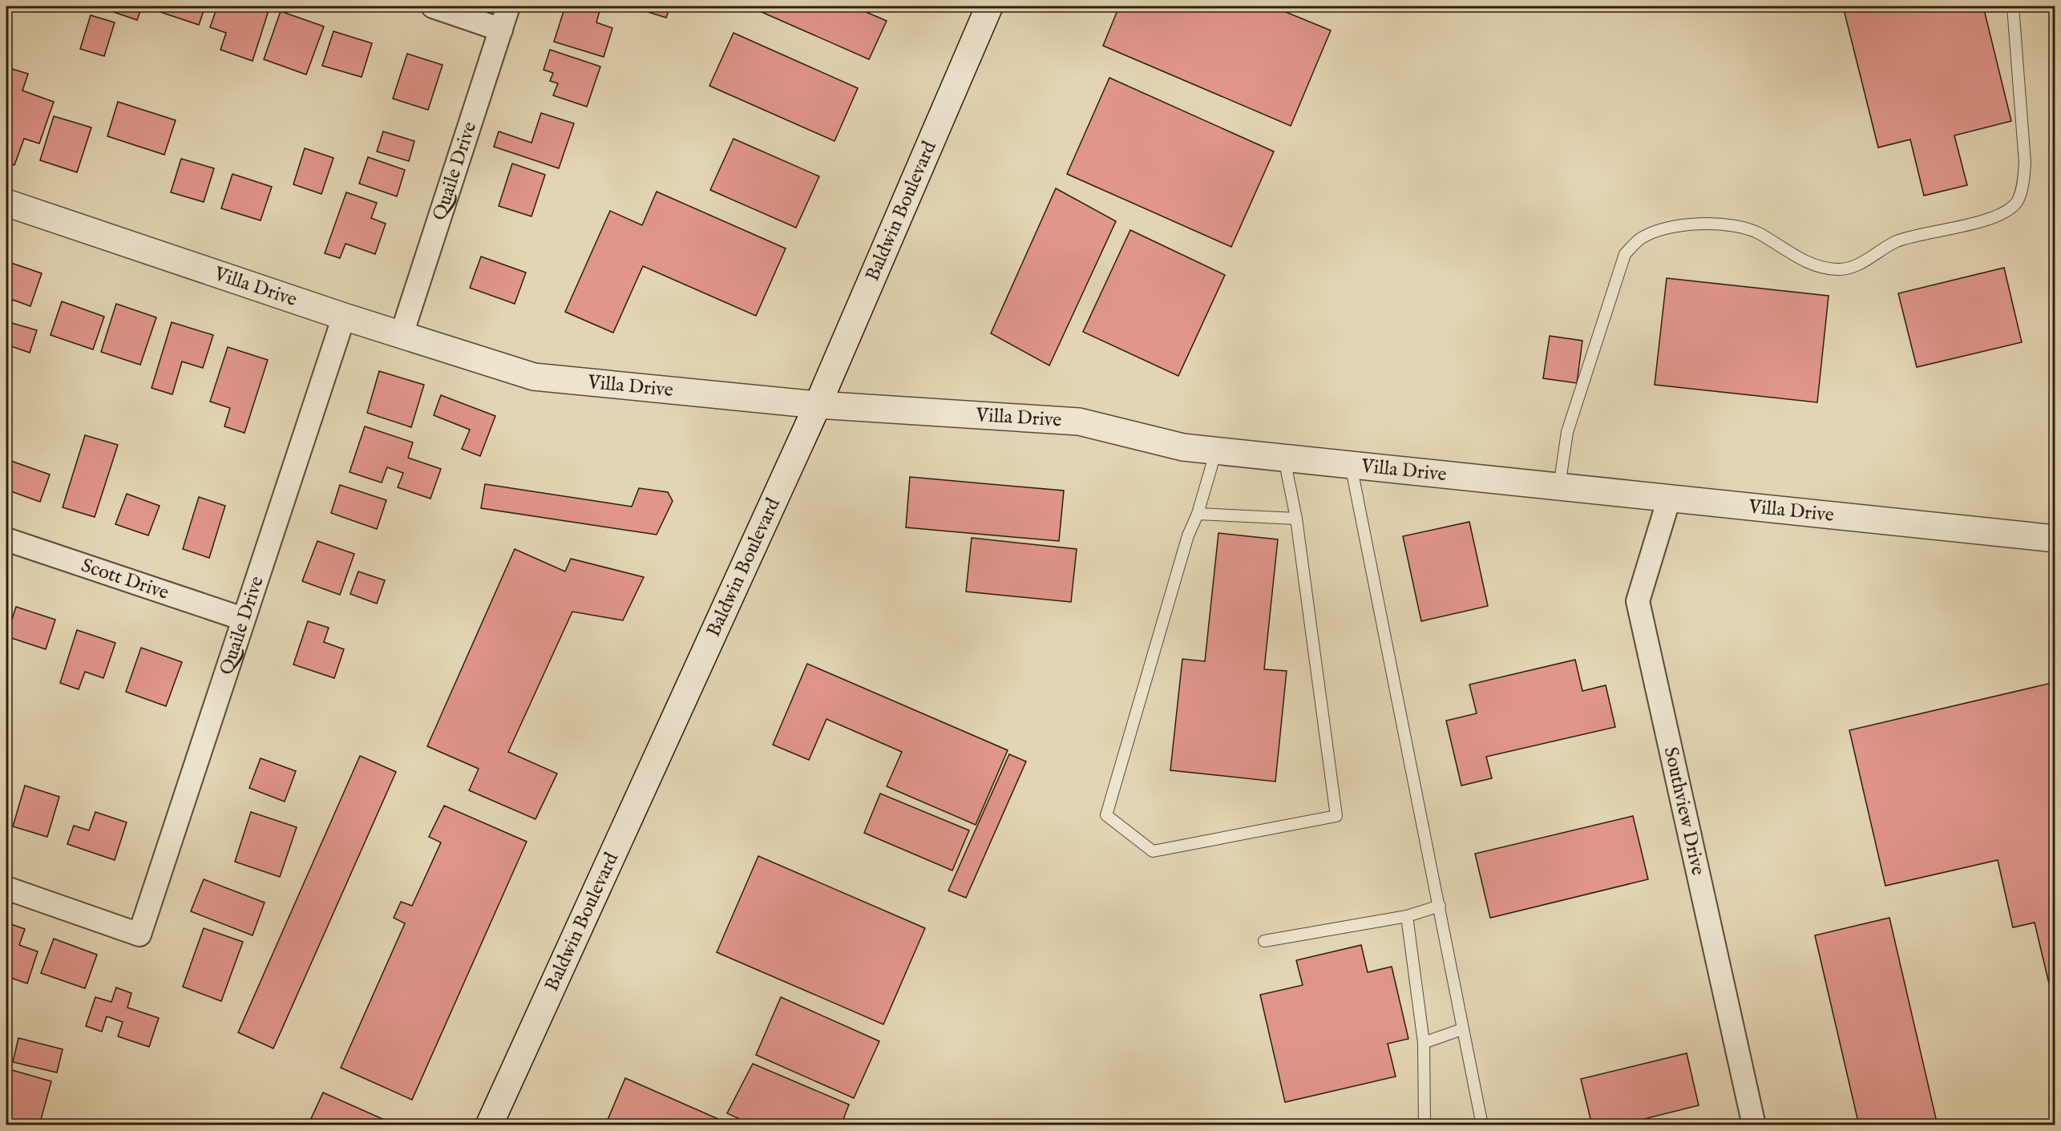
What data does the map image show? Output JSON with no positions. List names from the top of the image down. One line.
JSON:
{"streets":{"street":["Quaile Drive","Baldwin Boulevard","Villa Drive","Scott Drive","Southview Drive"]},"crossings":[["Quaile Drive","Villa Drive"],["Quaile Drive","Scott Drive"],["Baldwin Boulevard","Villa Drive"],["Villa Drive","Southview Drive"]]}
